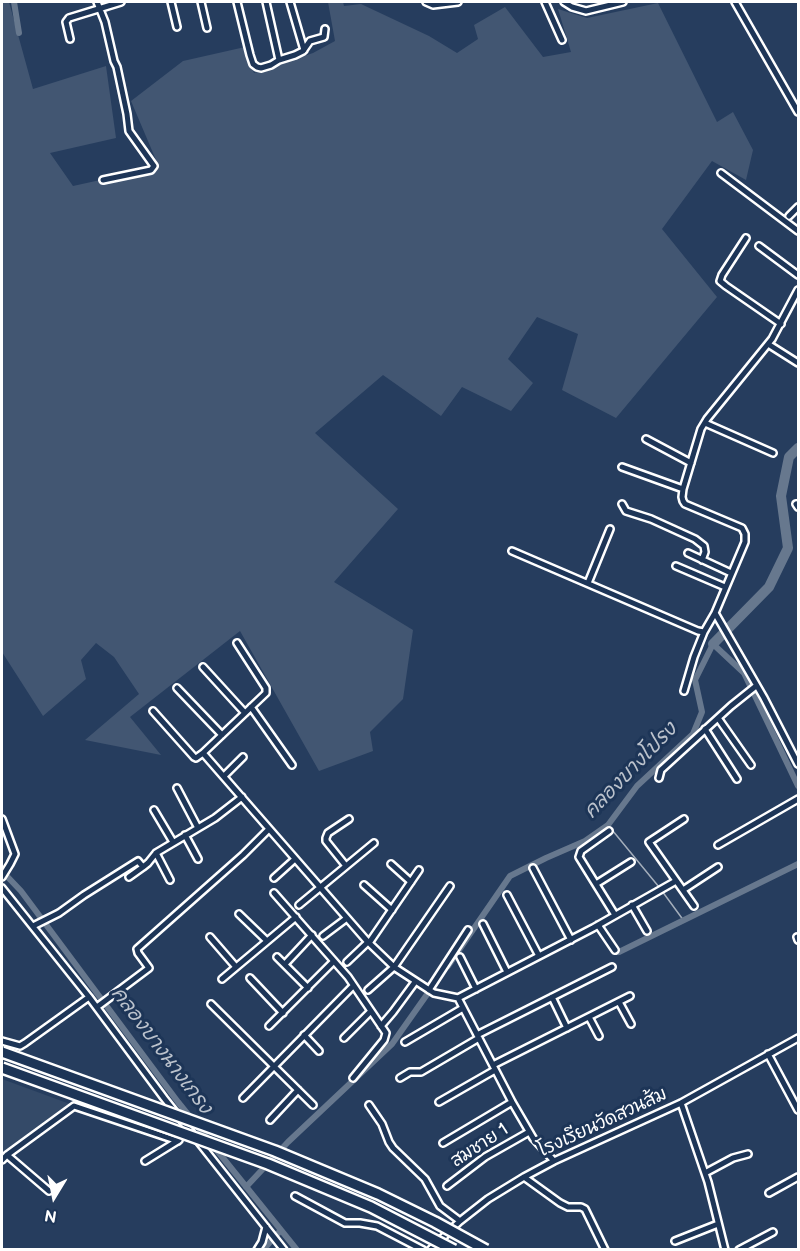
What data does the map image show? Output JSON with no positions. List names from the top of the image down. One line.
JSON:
{"streets":{"street":["โรงเรียนวัดสวนส้ม","สมชาย 1"]},"water":["คลองบางโปรง","คลองบางนางเกรง"],"north":"bottom"}
